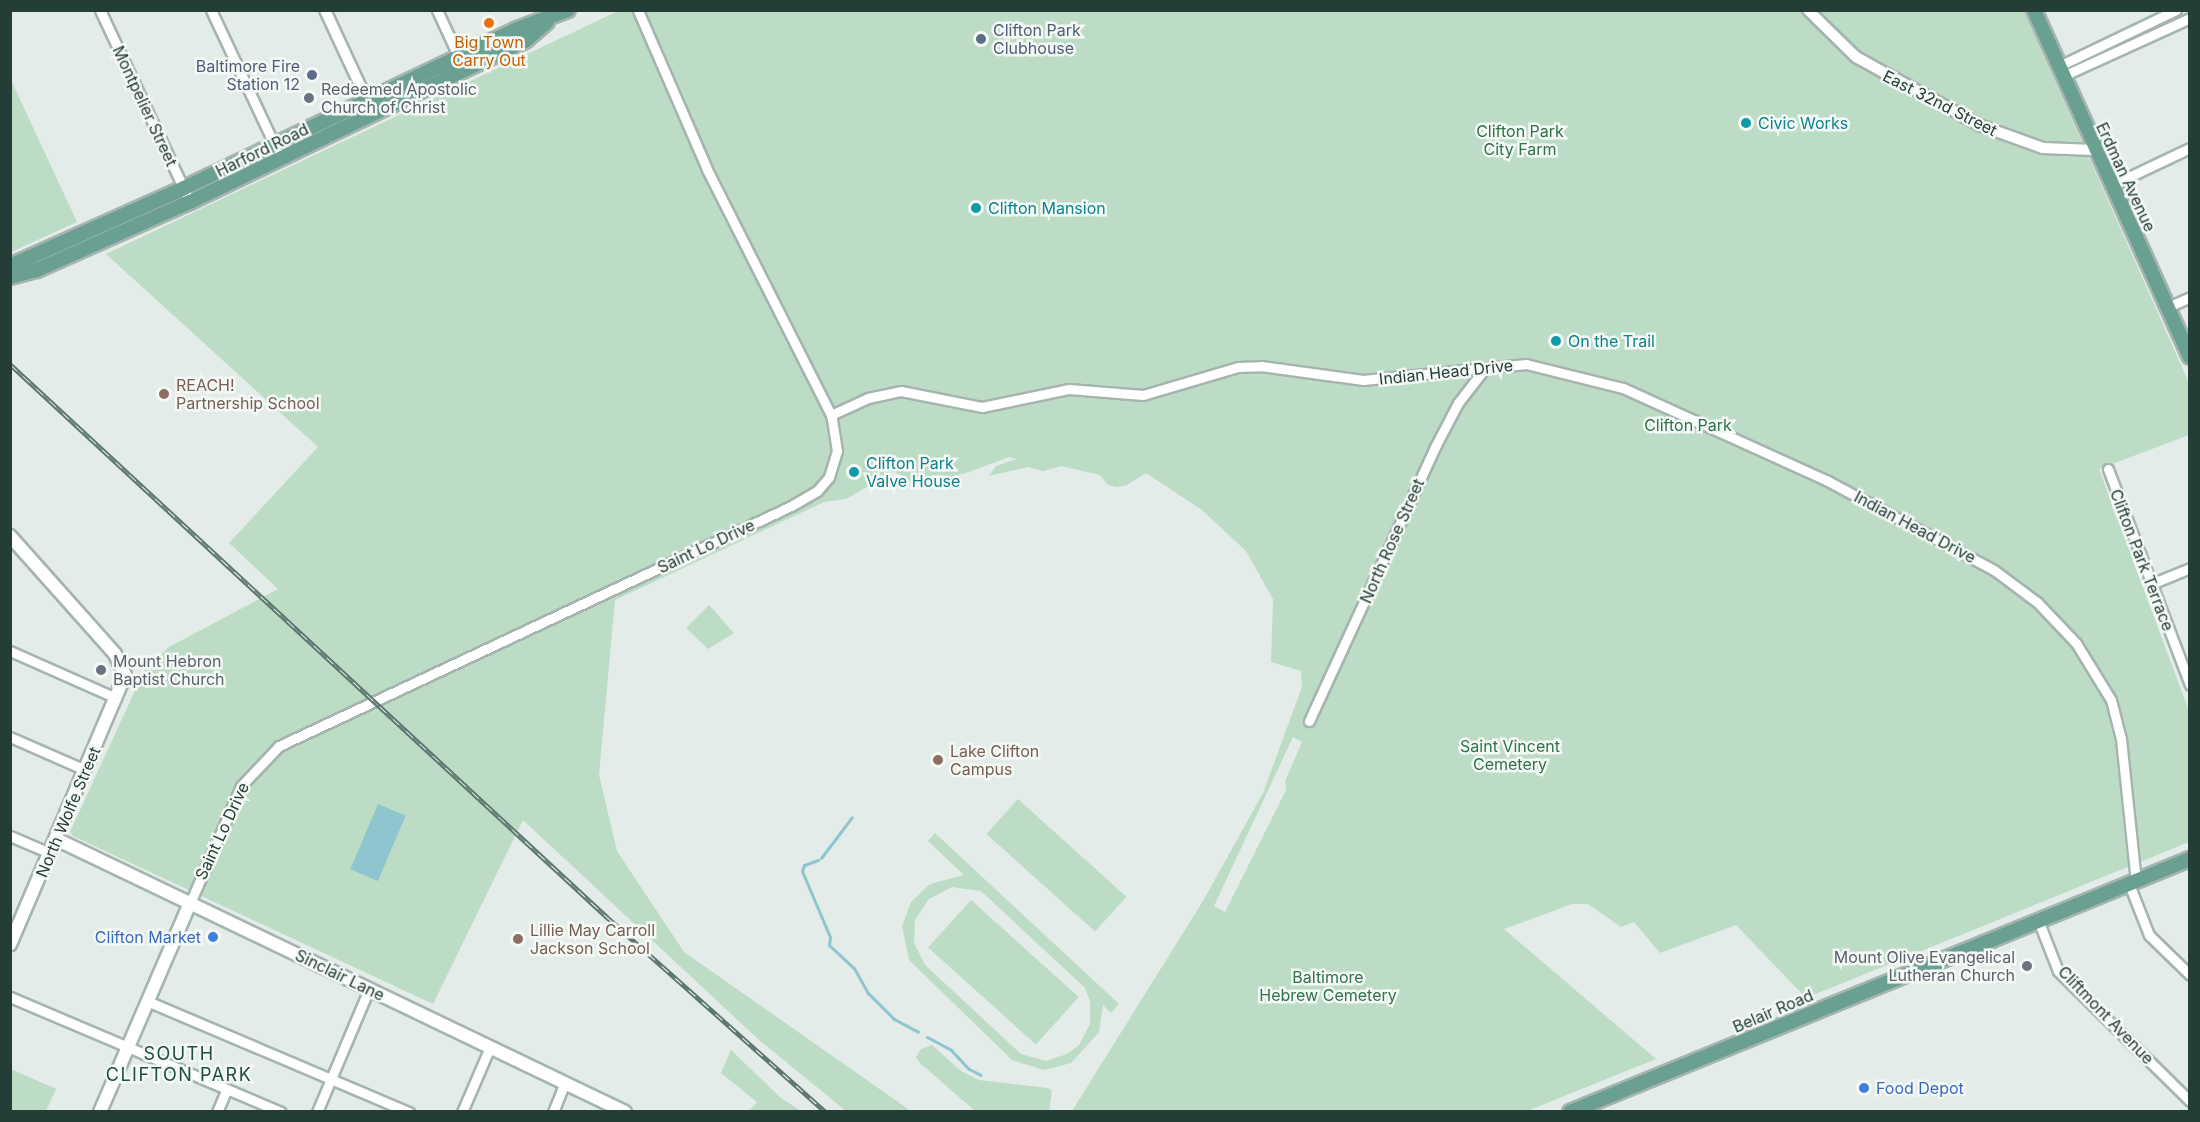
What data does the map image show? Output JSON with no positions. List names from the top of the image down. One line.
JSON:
{"streets":{"main road":["Harford Road","Erdman Avenue","North Wolfe Street","Sinclair Lane","Belair Road"],"street":["East 32nd Street","Montpelier Street","Indian Head Drive","North Rose Street","Saint Lo Drive","Clifton Park Terrace","Cliftmont Avenue"]},"crossings":[["East 32nd Street","Erdman Avenue"],["Montpelier Street","Harford Road"],["Indian Head Drive","North Rose Street"],["Indian Head Drive","Saint Lo Drive"],["Indian Head Drive","Belair Road"],["Saint Lo Drive","Sinclair Lane"],["North Wolfe Street","Sinclair Lane"],["Belair Road","Cliftmont Avenue"]],"districts":["SOUTH CLIFTON PARK"],"parks":["Clifton Park City Farm","Clifton Park","Saint Vincent Cemetery","Baltimore Hebrew Cemetery"],"places":["Big Town Carry Out","Clifton Park Clubhouse","Baltimore Fire Station 12","Redeemed Apostolic Church of Christ","Civic Works","Clifton Mansion","On the Trail","REACH! Partnership School","Clifton Park Valve House","Mount Hebron Baptist Church","Lake Clifton Campus","Clifton Market","Lillie May Carroll Jackson School","Mount Olive Evangelical Lutheran Church","Food Depot"]}
